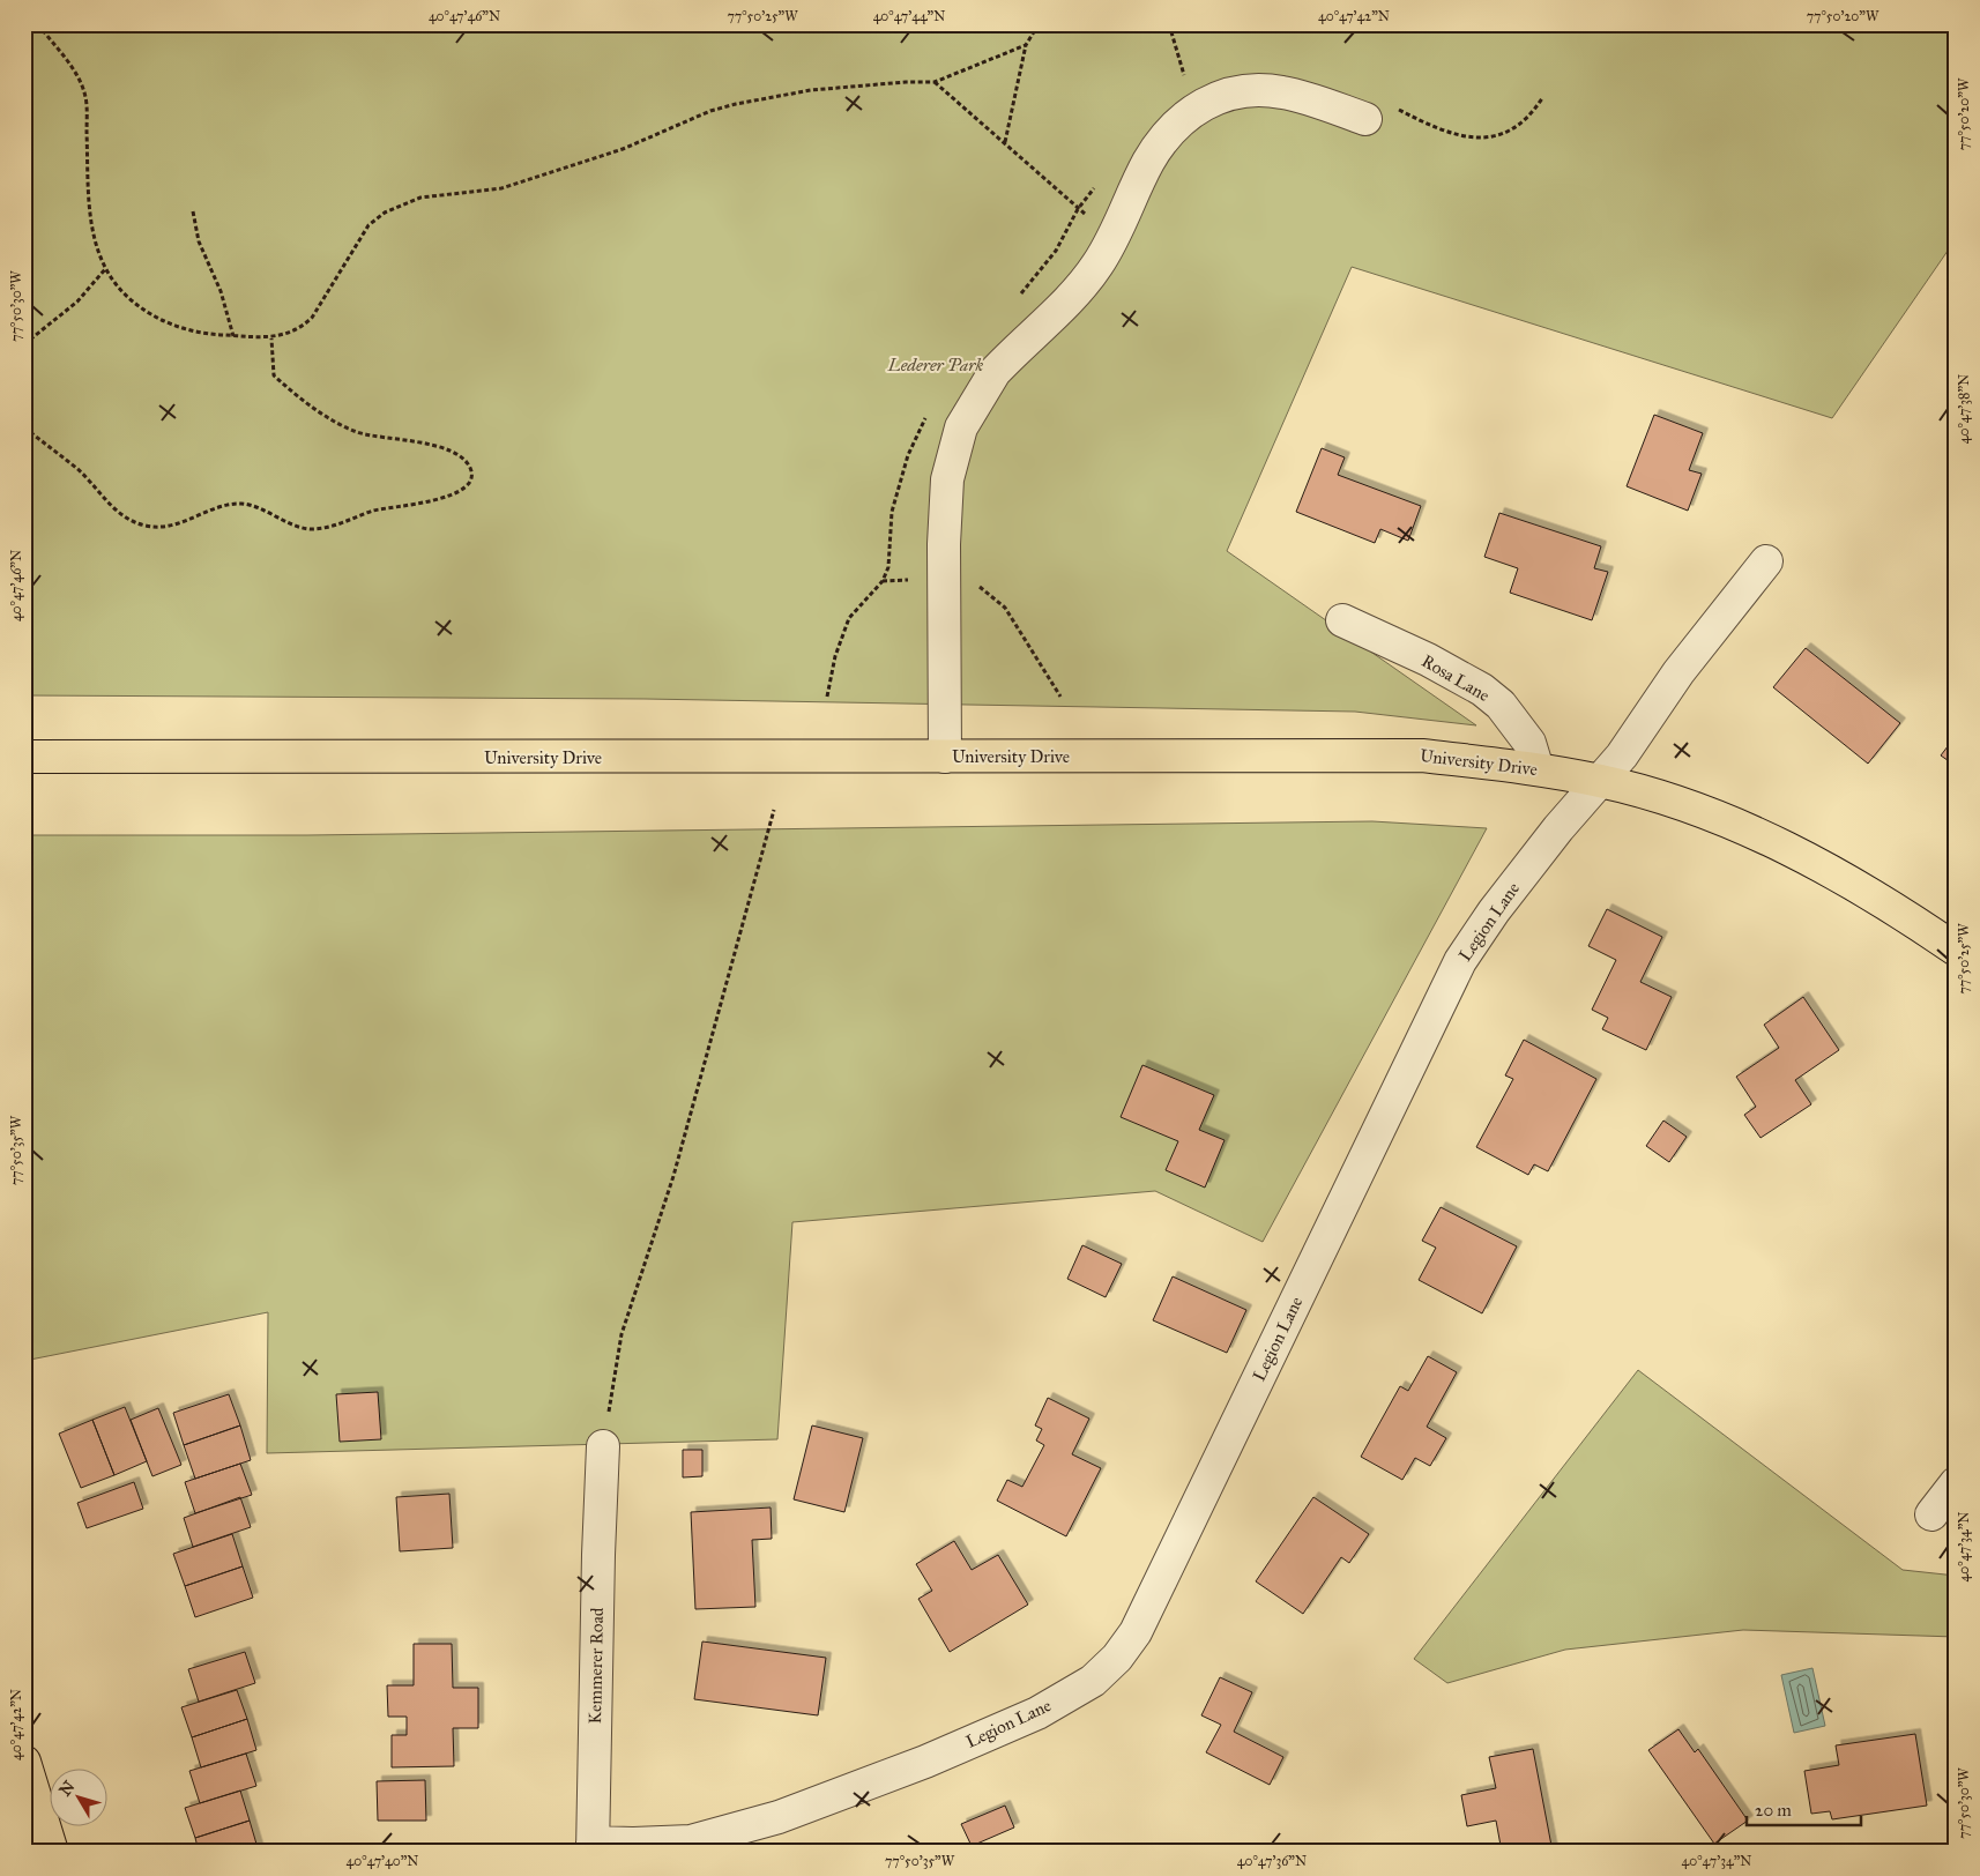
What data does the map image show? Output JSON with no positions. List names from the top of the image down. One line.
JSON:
{"streets":{"main road":["University Drive"],"street":["Rosa Lane","Legion Lane","Kemmerer Road"]},"crossings":[["Rosa Lane","University Drive"],["University Drive","Legion Lane"],["Legion Lane","Kemmerer Road"]],"parks":["Lederer Park"],"scale_bar":"20 m","north":"top left","coordinates":["40°47'46\"N","77°50'25\"W","40°47'44\"N","40°47'42\"N","77°50'20\"W","77°50'30\"W","40°47'38\"N","77°50'35\"W","40°47'34\"N","40°47'40\"N","40°47'36\"N"]}
